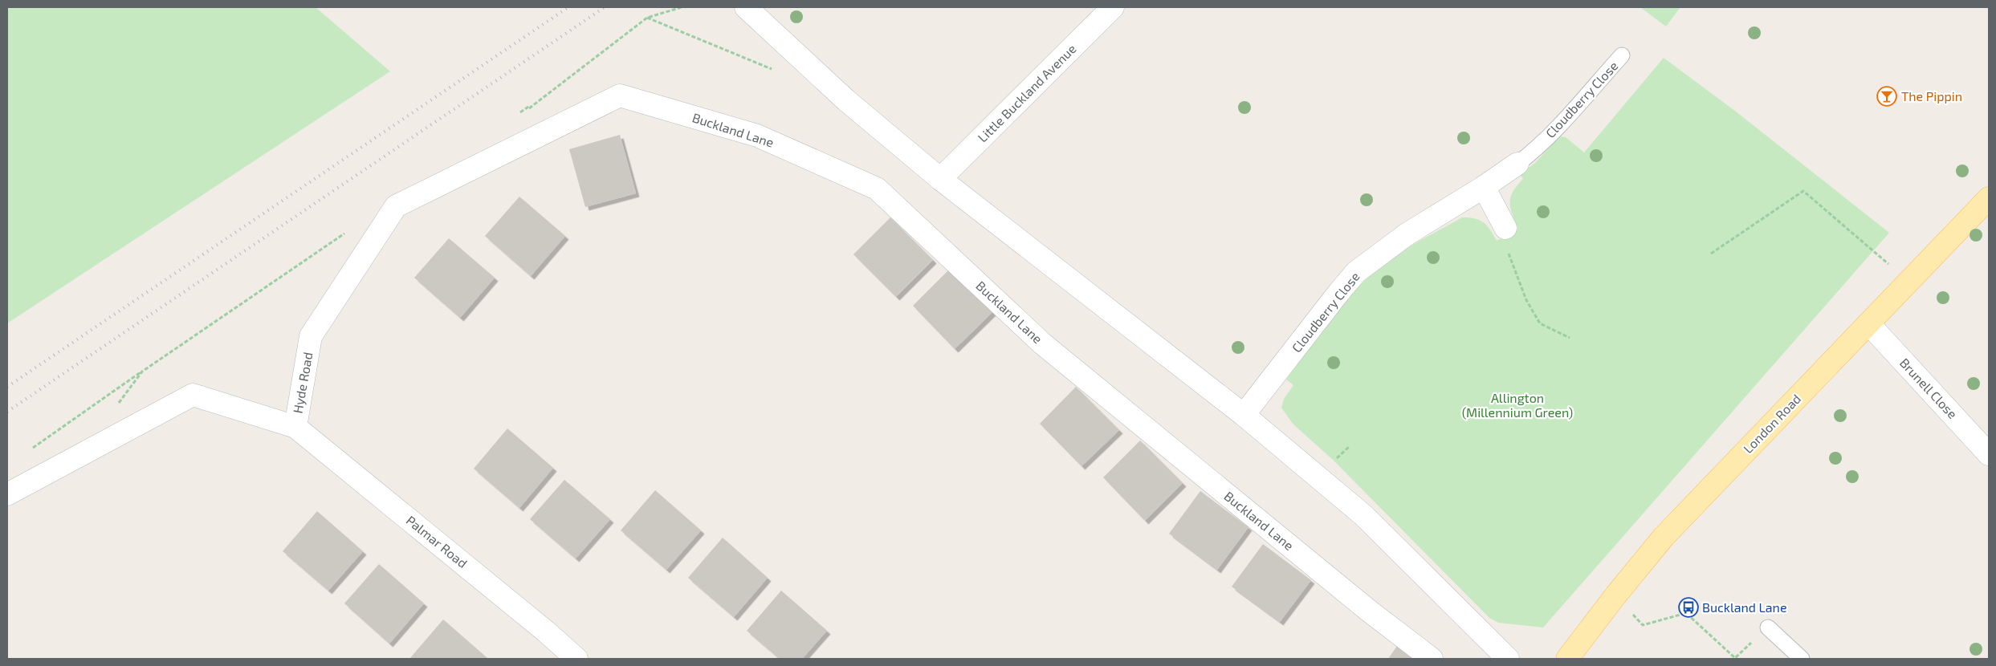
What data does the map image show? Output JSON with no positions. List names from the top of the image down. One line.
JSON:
{"streets":{"main road":["London Road"],"street":["Little Buckland Avenue","Cloudberry Close","Buckland Lane","Hyde Road","Brunell Close","Palmar Road"]},"crossings":[["Buckland Lane","Hyde Road"],["Hyde Road","Palmar Road"],["Brunell Close","London Road"]],"parks":["Allington (Millennium Green)"],"places":{"bar":["The Pippin"],"bus stop":["Buckland Lane"]}}
